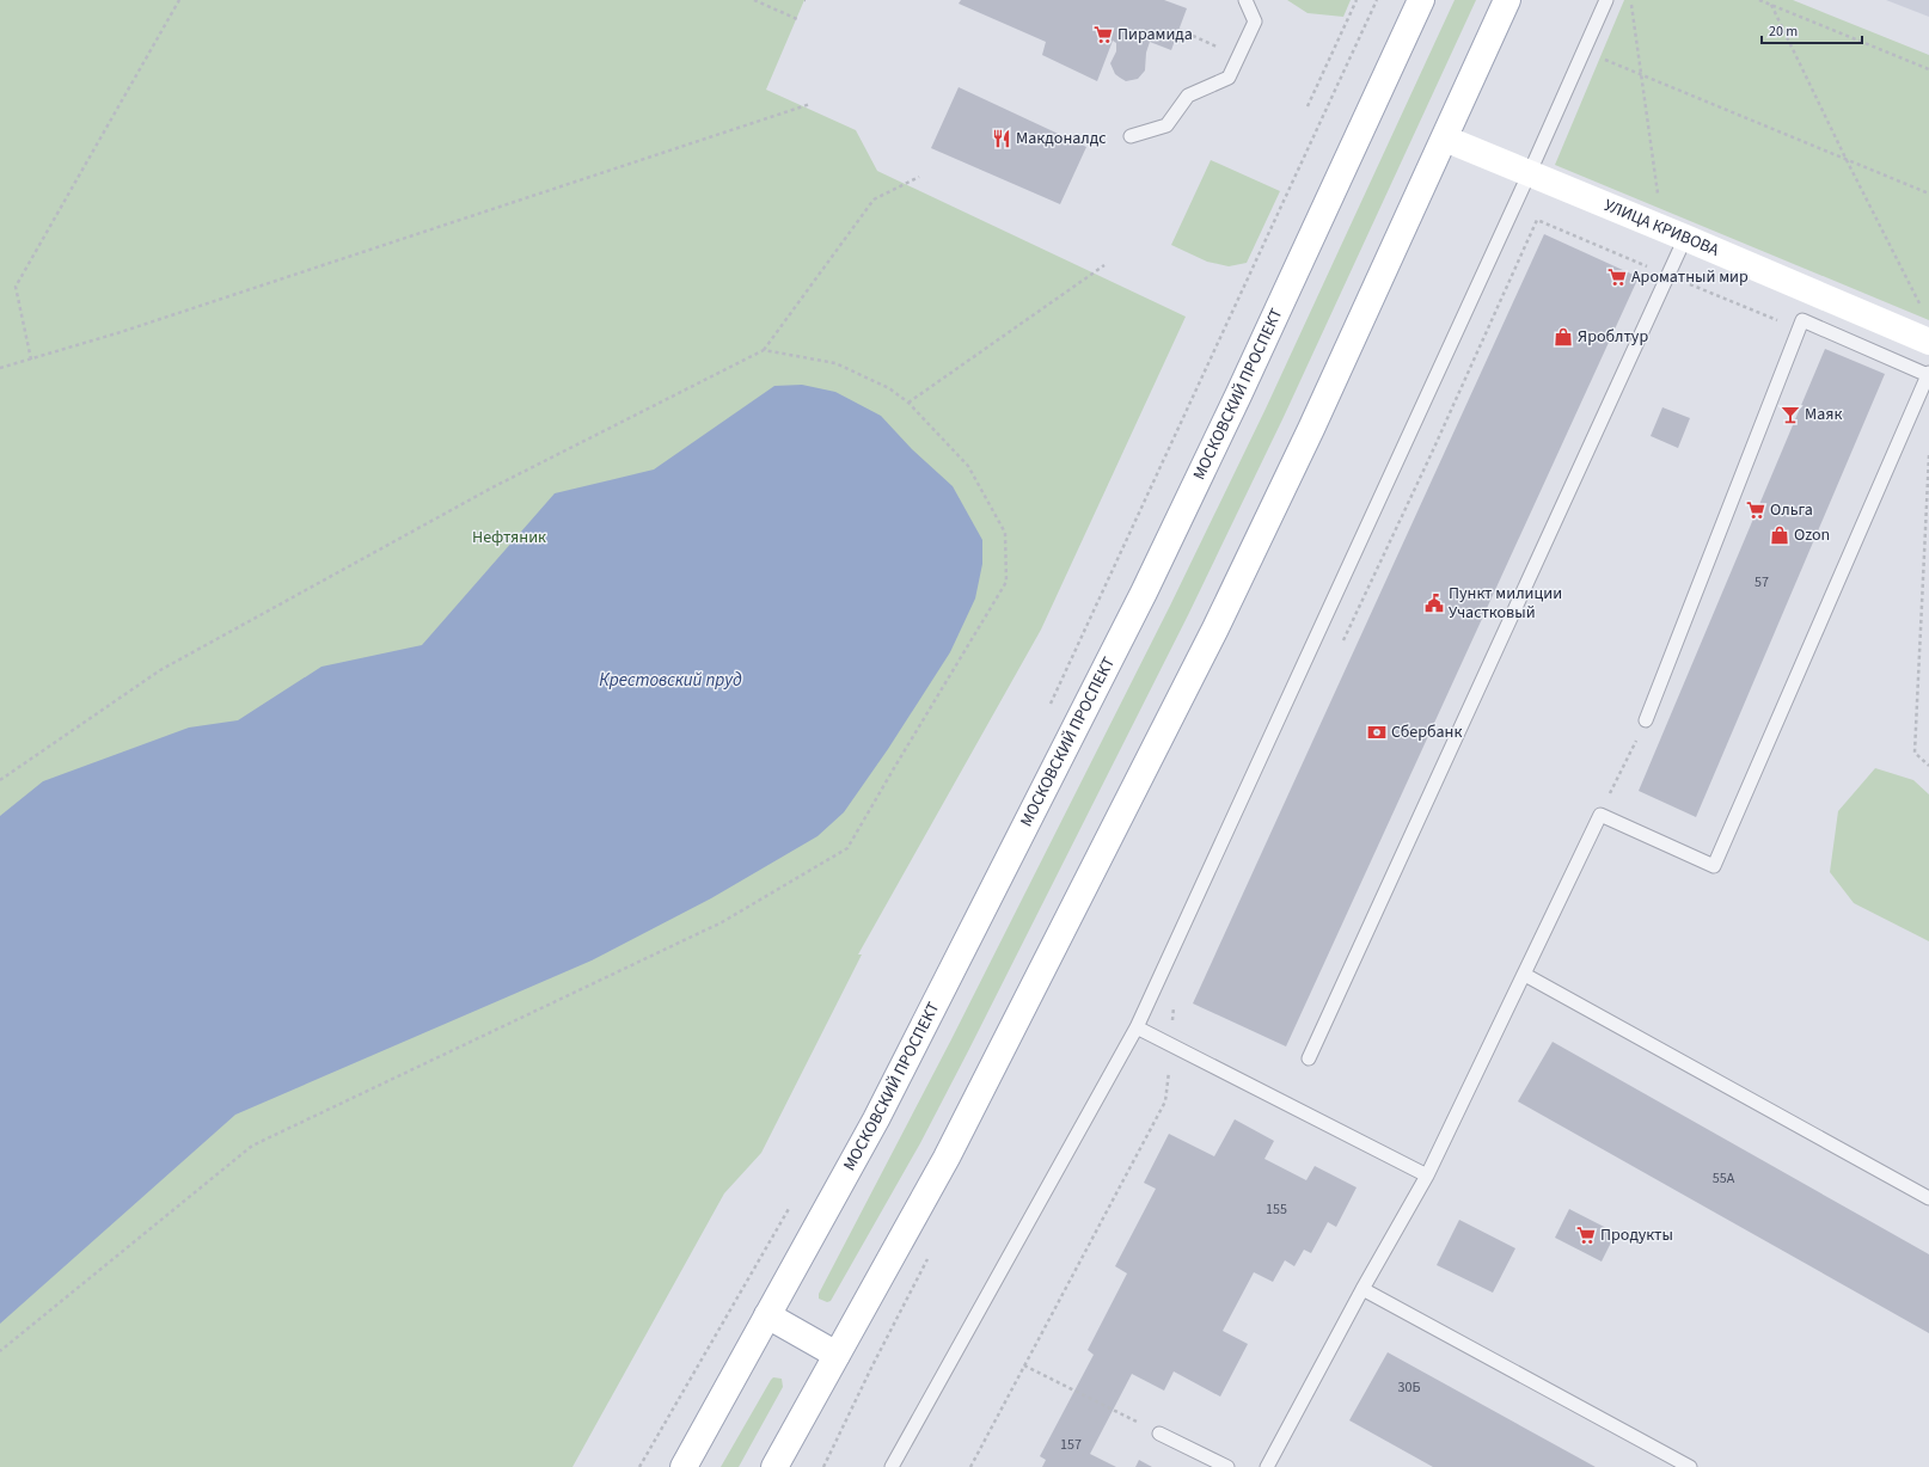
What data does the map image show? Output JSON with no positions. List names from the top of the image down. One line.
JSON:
{"streets":{"main road":["УЛИЦА КРИВОВА","МОСКОВСКИЙ ПРОСПЕКТ"]},"water":["Крестовский пруд"],"parks":["Нефтяник"],"places":{"supermarket":["Пирамида","Ароматный мир","Ольга","Продукты"],"restaurant":["Макдоналдс"],"shop":["Яроблтур","Ozon"],"bar":["Маяк"],"public building":["Пункт милиции Участковый"],"bank":["Сбербанк"]},"house_numbers":["57","55А","155","30Б","157"],"scale_bar":"20 m"}
